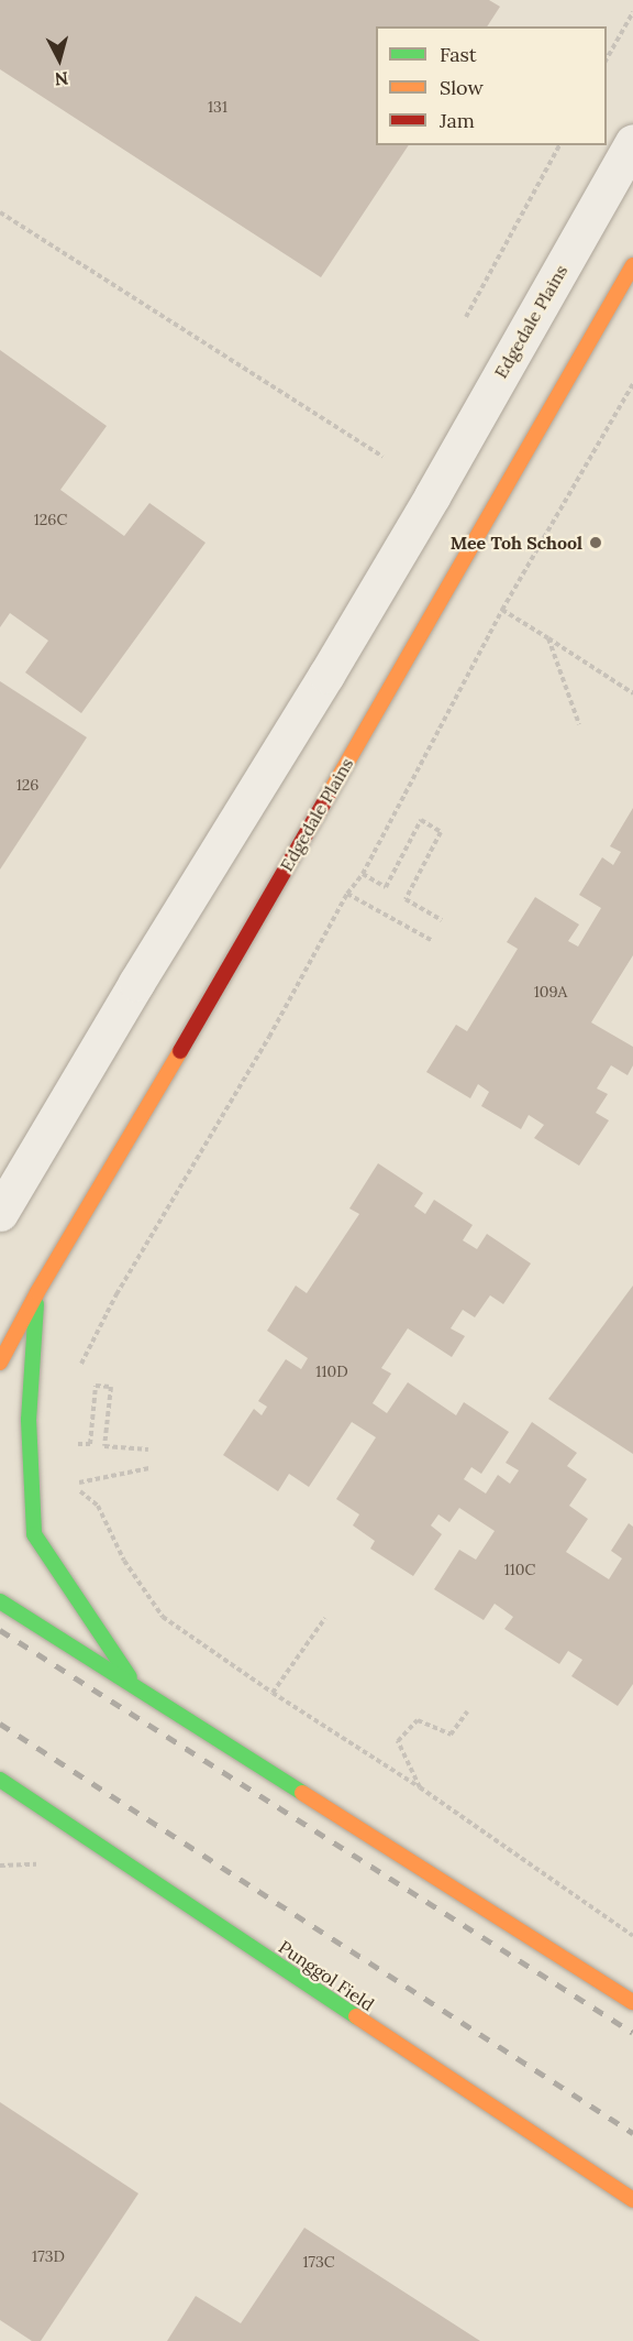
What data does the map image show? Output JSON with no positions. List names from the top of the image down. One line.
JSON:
{"streets":{"street":["Edgedale Plains","Punggol Field"]},"places":["Mee Toh School"],"house_numbers":["131","126C","126","109A","110D","110C","173D","173C"],"legend":["Fast","Slow","Jam"],"north":"bottom"}
